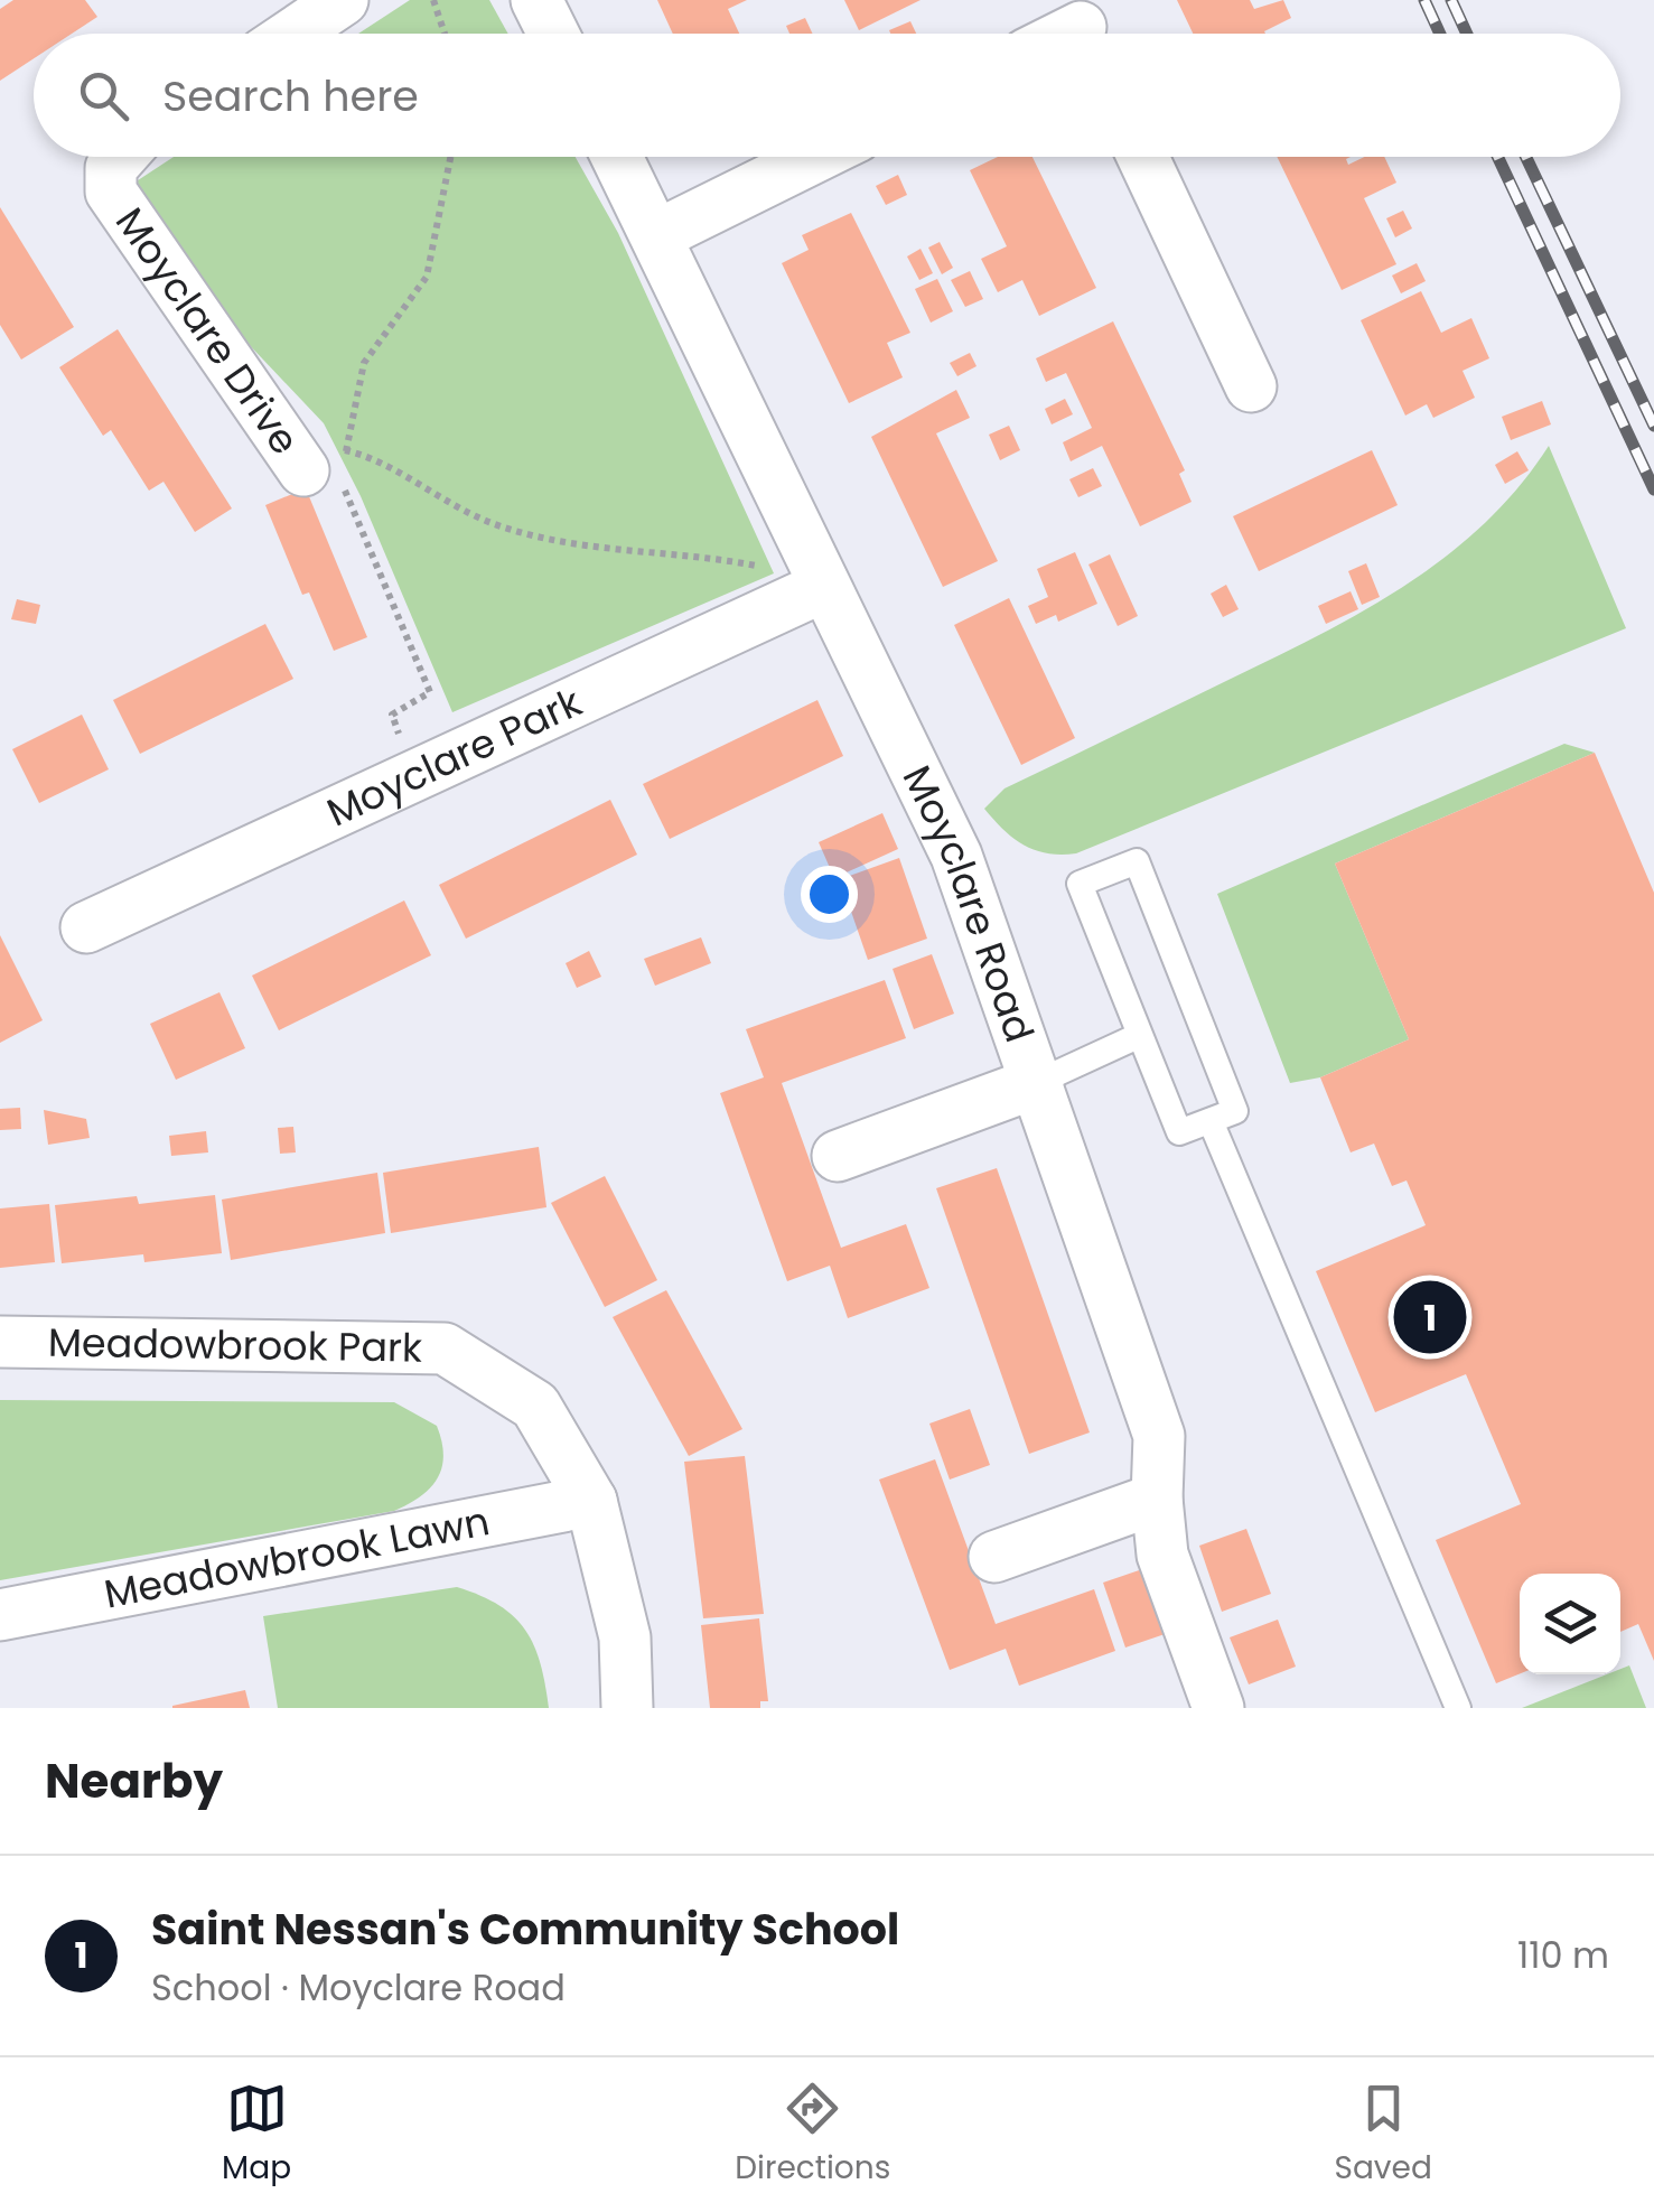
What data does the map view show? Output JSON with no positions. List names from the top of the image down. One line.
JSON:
{"streets":{"street":["Moyclare Drive","Moyclare Park","Moyclare Road","Meadowbrook Park","Meadowbrook Lawn"]},"crossings":[["Moyclare Park","Moyclare Road"],["Meadowbrook Park","Meadowbrook Lawn"]],"page":{"search":"Search here","pins":"1","heading":"Nearby","list":[{"mark":"1","name":"Saint Nessan's Community School","note":"School · Moyclare Road","value":"110 m"}],"nav":["Map","Directions","Saved"]}}
